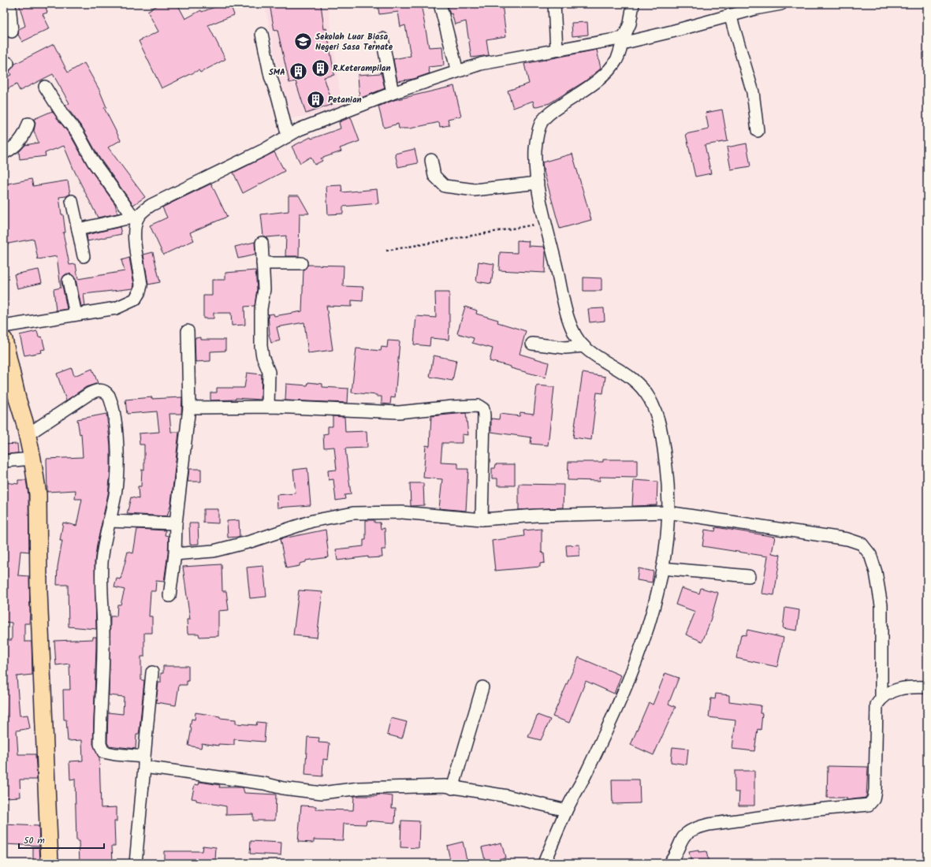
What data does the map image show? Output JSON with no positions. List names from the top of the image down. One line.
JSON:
{"places":{"school or university":["Sekolah Luar Biasa Negeri Sasa Ternate"],"building":["R.Keterampilan","SMA","Petanian"]},"scale_bar":"50 m"}
